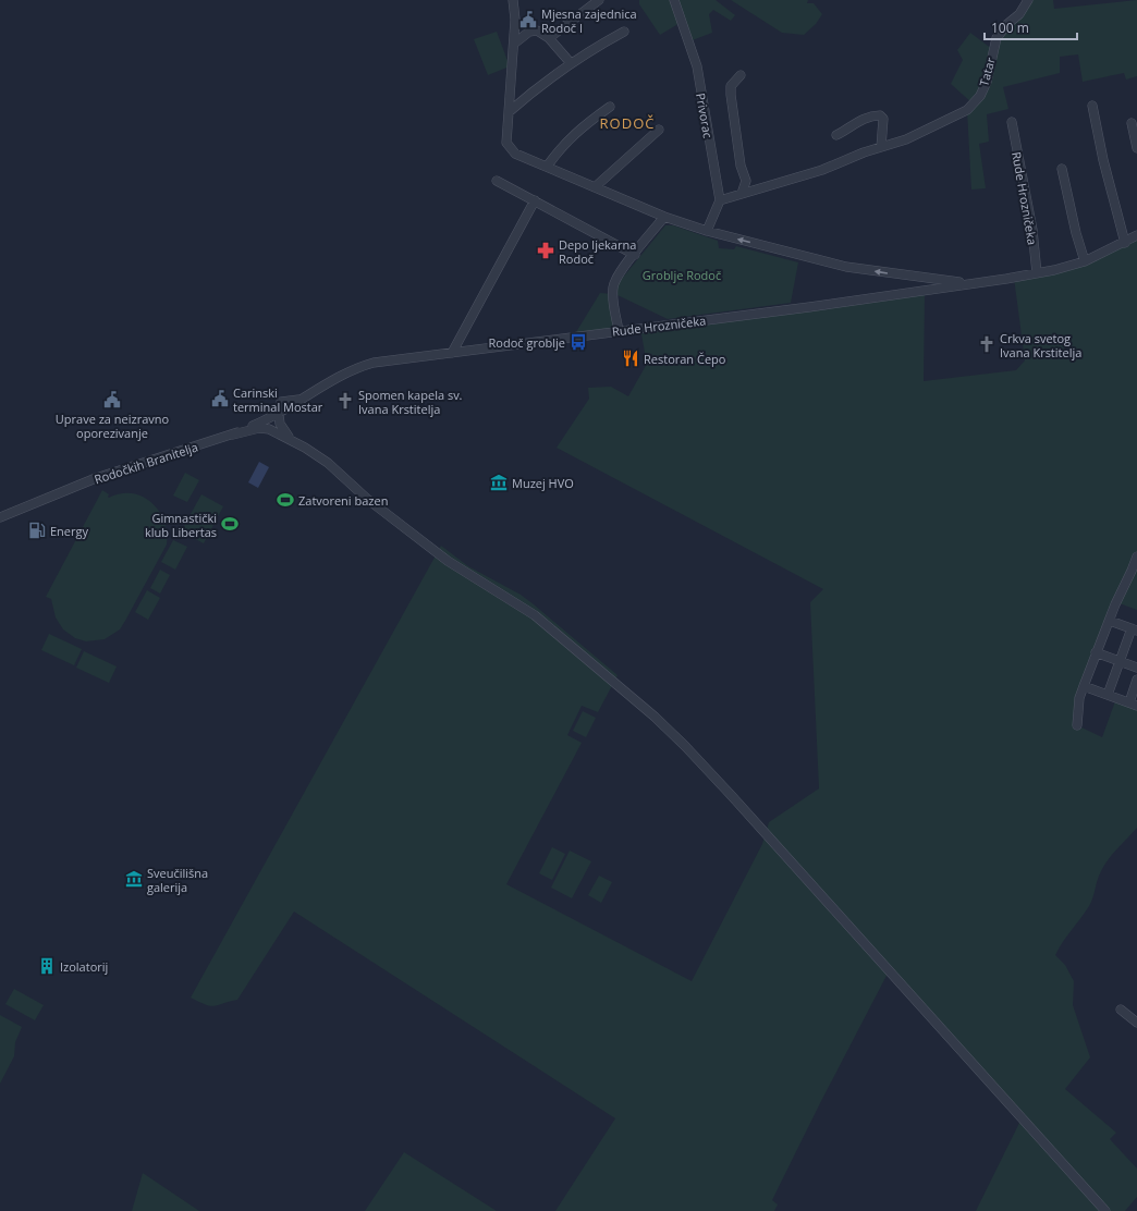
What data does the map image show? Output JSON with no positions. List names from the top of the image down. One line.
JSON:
{"streets":{"street":["Tatar","Privorac","Rude Hrozničeka","Rodočkih Branitelja"]},"crossings":[["Tatar","Privorac"],["Rude Hrozničeka","Rodočkih Branitelja"]],"districts":["RODOČ"],"parks":["Groblje Rodoč"],"places":{"public building":["Mjesna zajednica Rodoč I","Carinski terminal Mostar","Uprave za neizravno oporezivanje"],"pharmacy":["Depo ljekarna Rodoč"],"bus stop":["Rodoč groblje"],"church":["Crkva svetog Ivana Krstitelja","Spomen kapela sv. Ivana Krstitelja"],"restaurant":["Restoran Čepo"],"museum":["Muzej HVO","Sveučilišna galerija"],"sports":["Zatvoreni bazen","Gimnastički klub Libertas"],"fuel station":["Energy"],"building":["Izolatorij"]},"scale_bar":"100 m"}
